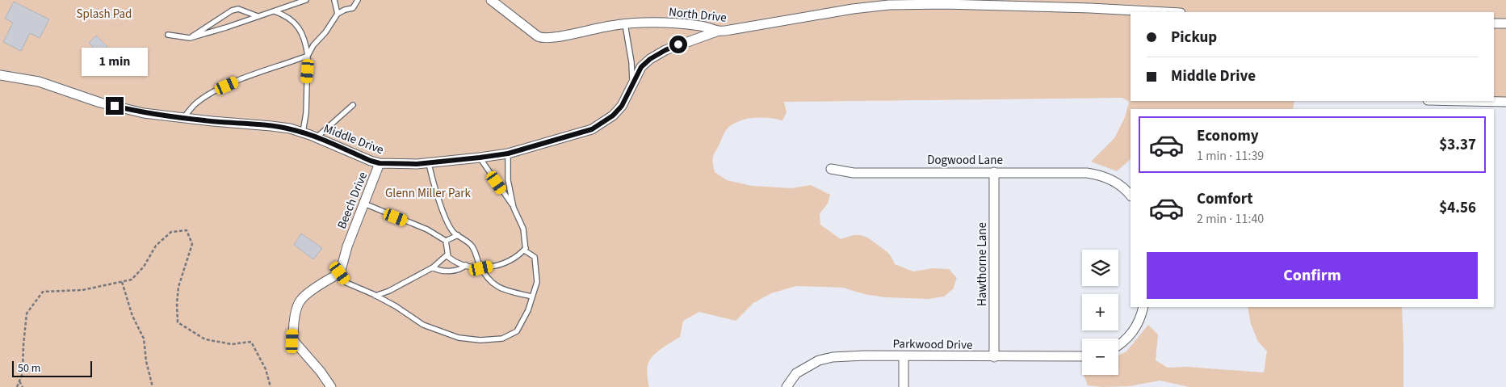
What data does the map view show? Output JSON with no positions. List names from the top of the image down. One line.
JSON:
{"streets":{"street":["North Drive","Middle Drive","Dogwood Lane","Beech Drive","Hawthorne Lane","Parkwood Drive"]},"crossings":[["North Drive","Middle Drive"],["Middle Drive","Beech Drive"],["Dogwood Lane","Hawthorne Lane"],["Hawthorne Lane","Parkwood Drive"]],"parks":["Splash Pad","Glenn Miller Park"],"scale_bar":"50 m","page":{"banner":["Pickup","Middle Drive"],"bubble":"1 min","list":[{"name":"Economy","note":"1 min · 11:39","value":"$3.37"},{"name":"Comfort","note":"2 min · 11:40","value":"$4.56"}],"buttons":"Confirm","map_buttons":["+","−"],"scale":"50 m"}}
